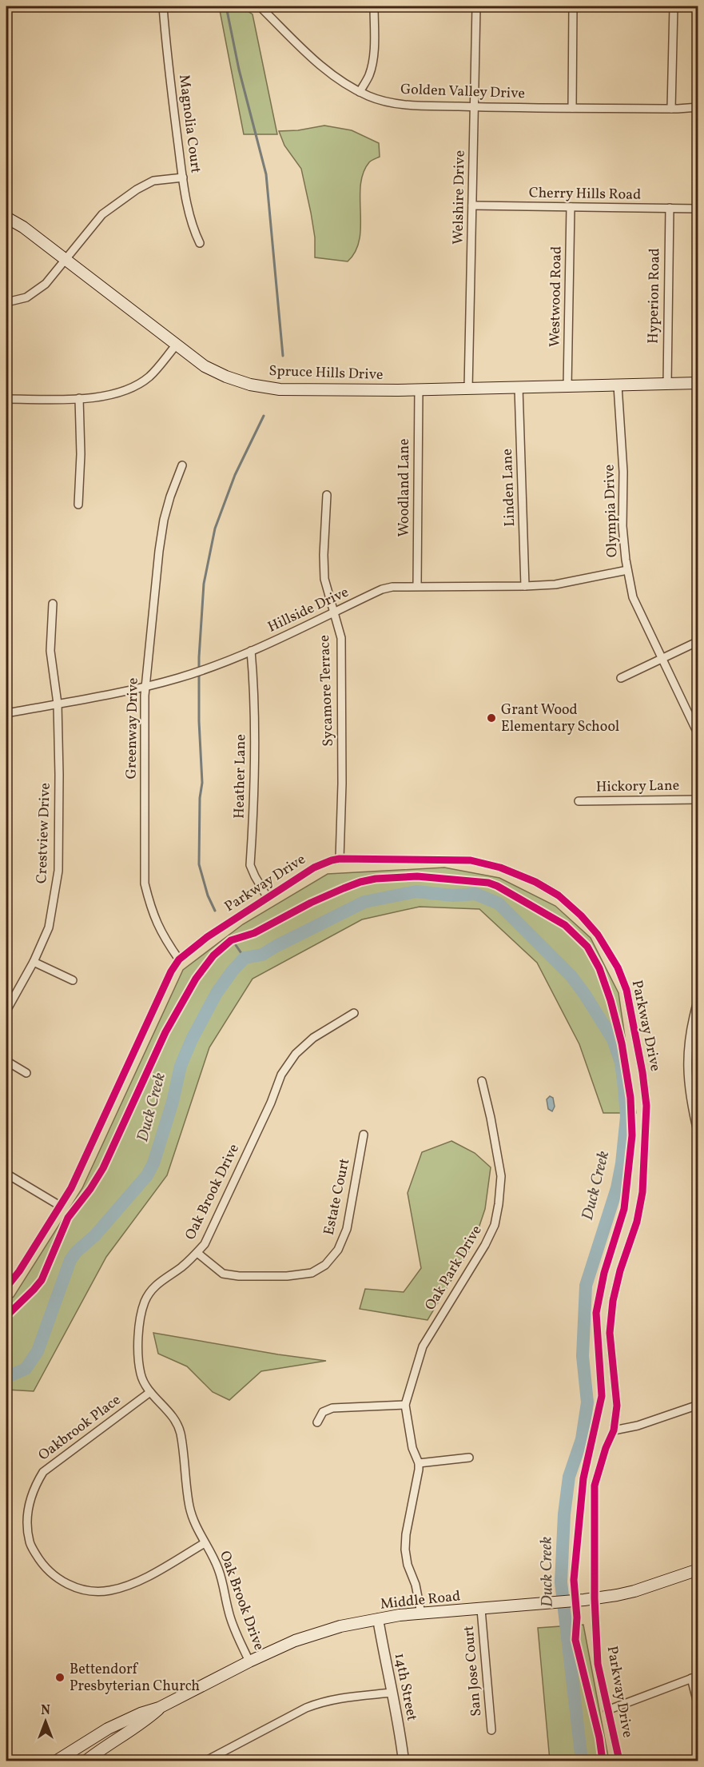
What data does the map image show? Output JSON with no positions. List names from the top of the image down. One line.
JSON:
{"streets":{"main road":["Spruce Hills Drive","Middle Road"],"street":["Golden Valley Drive","Magnolia Court","Cherry Hills Road","Welshire Drive","Hyperion Road","Westwood Road","Woodland Lane","Linden Lane","Olympia Drive","Hillside Drive","Sycamore Terrace","Greenway Drive","Heather Lane","Hickory Lane","Crestview Drive","Parkway Drive","Oak Brook Drive","Estate Court","Oak Park Drive","Oakbrook Place","San Jose Court","14th Street"]},"crossings":[["Golden Valley Drive","Welshire Drive"],["Cherry Hills Road","Welshire Drive"],["Cherry Hills Road","Hyperion Road"],["Cherry Hills Road","Westwood Road"],["Welshire Drive","Spruce Hills Drive"],["Hyperion Road","Spruce Hills Drive"],["Westwood Road","Spruce Hills Drive"],["Spruce Hills Drive","Woodland Lane"],["Spruce Hills Drive","Linden Lane"],["Spruce Hills Drive","Olympia Drive"],["Woodland Lane","Hillside Drive"],["Linden Lane","Hillside Drive"],["Olympia Drive","Hillside Drive"],["Hillside Drive","Sycamore Terrace"],["Hillside Drive","Greenway Drive"],["Hillside Drive","Heather Lane"],["Hillside Drive","Crestview Drive"],["Sycamore Terrace","Parkway Drive"],["Greenway Drive","Parkway Drive"],["Heather Lane","Parkway Drive"],["Parkway Drive","Middle Road"],["Oak Brook Drive","Estate Court"],["Oak Brook Drive","Oakbrook Place"],["Oak Brook Drive","Middle Road"],["Oak Park Drive","Middle Road"],["Middle Road","San Jose Court"],["Middle Road","14th Street"]],"water":["Duck Creek"],"places":["Grant Wood Elementary School","Bettendorf Presbyterian Church"],"north":"top"}
